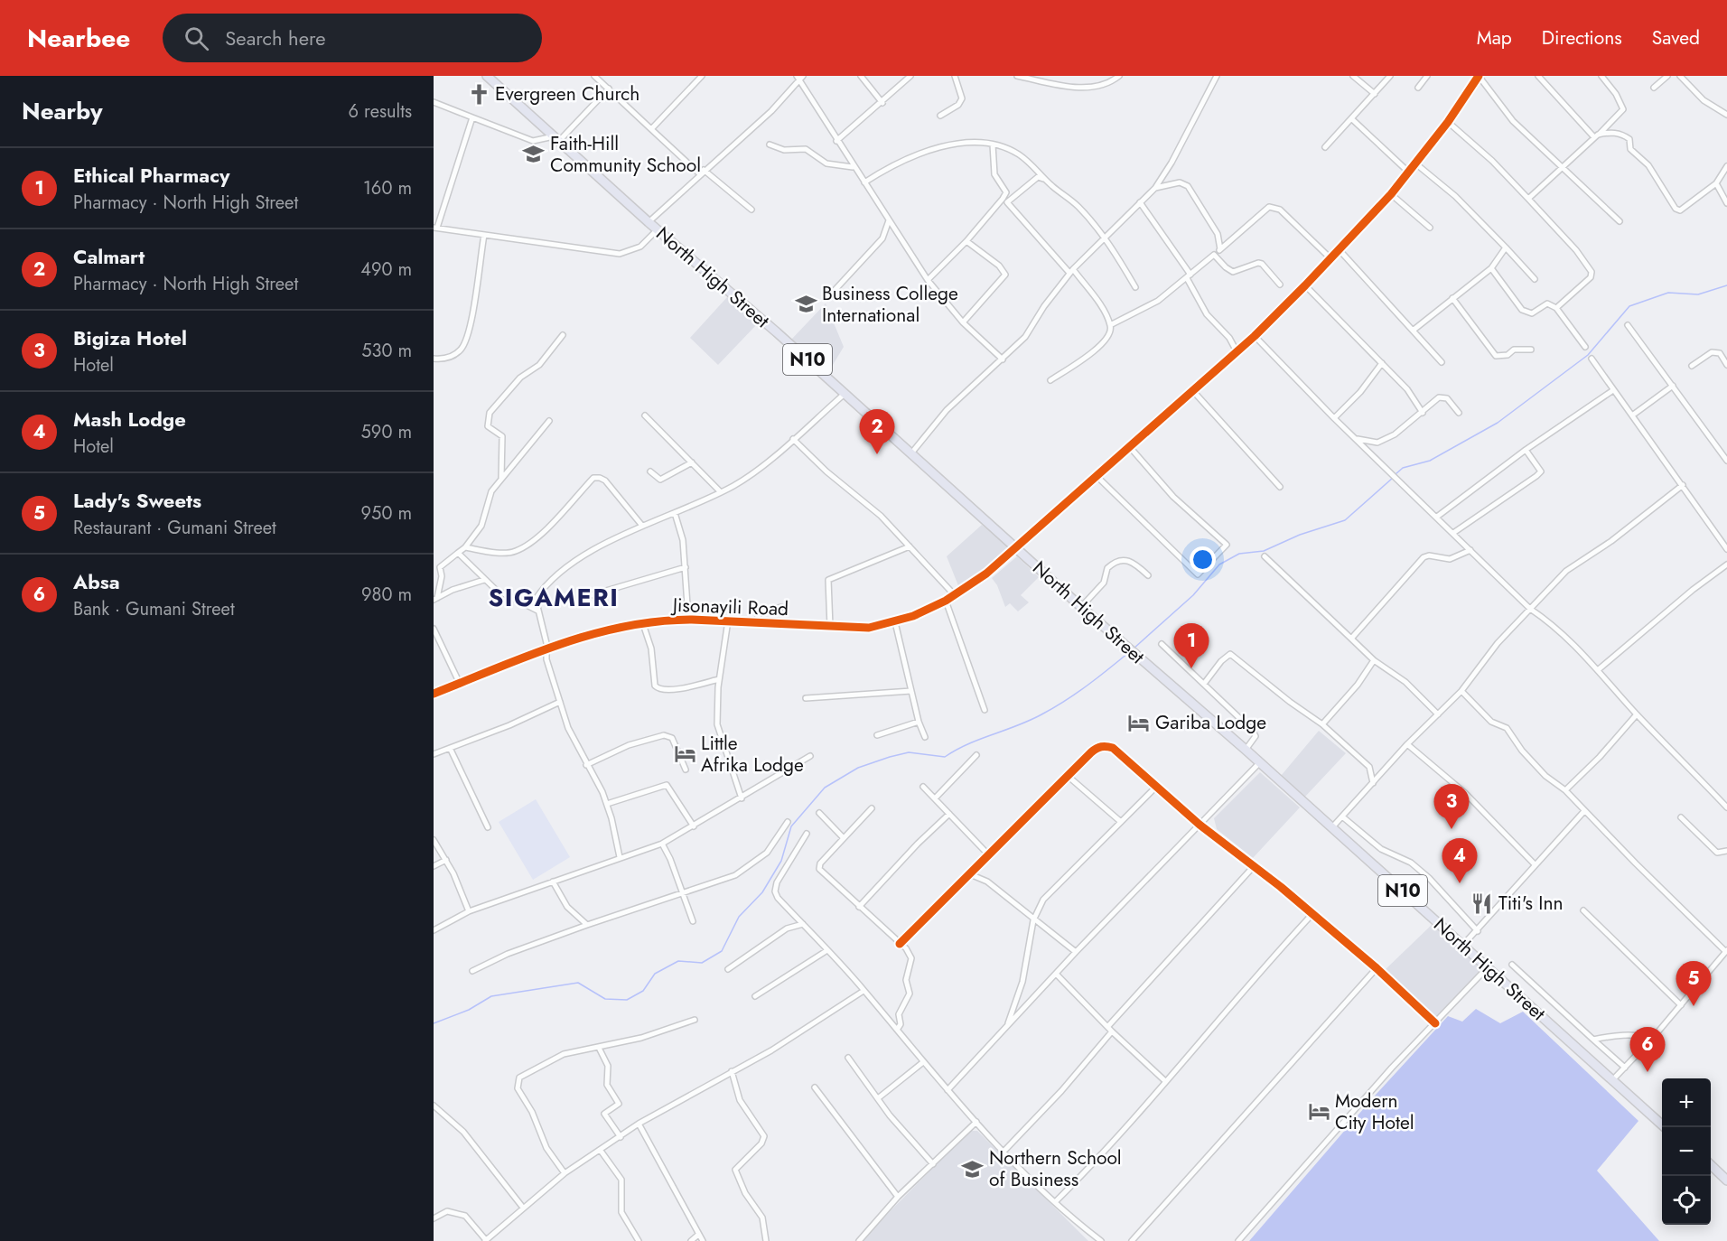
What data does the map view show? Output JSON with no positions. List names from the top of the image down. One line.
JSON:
{"streets":{"highway":["North High Street","N10"],"street":["Jisonayili Road"]},"crossings":[["North High Street","Jisonayili Road"]],"districts":["SIGAMERI"],"places":{"church":["Evergreen Church"],"school or university":["Faith-Hill Community School","Business College International","Northern School of Business"],"hotel":["Gariba Lodge","Little Afrika Lodge","Modern City Hotel"],"restaurant":["Titi's Inn"]},"page":{"header":"Nearbee","search":"Search here","nav":["Map","Directions","Saved"],"heading":["Nearby","6 results"],"list":[{"mark":"1","name":"Ethical Pharmacy","note":"Pharmacy · North High Street","value":"160 m"},{"mark":"2","name":"Calmart","note":"Pharmacy · North High Street","value":"490 m"},{"mark":"3","name":"Bigiza Hotel","note":"Hotel","value":"530 m"},{"mark":"4","name":"Mash Lodge","note":"Hotel","value":"590 m"},{"mark":"5","name":"Lady's Sweets","note":"Restaurant · Gumani Street","value":"950 m"},{"mark":"6","name":"Absa","note":"Bank · Gumani Street","value":"980 m"}],"pins":["2","1","3","4","5","6"],"map_buttons":["+","−"]}}
